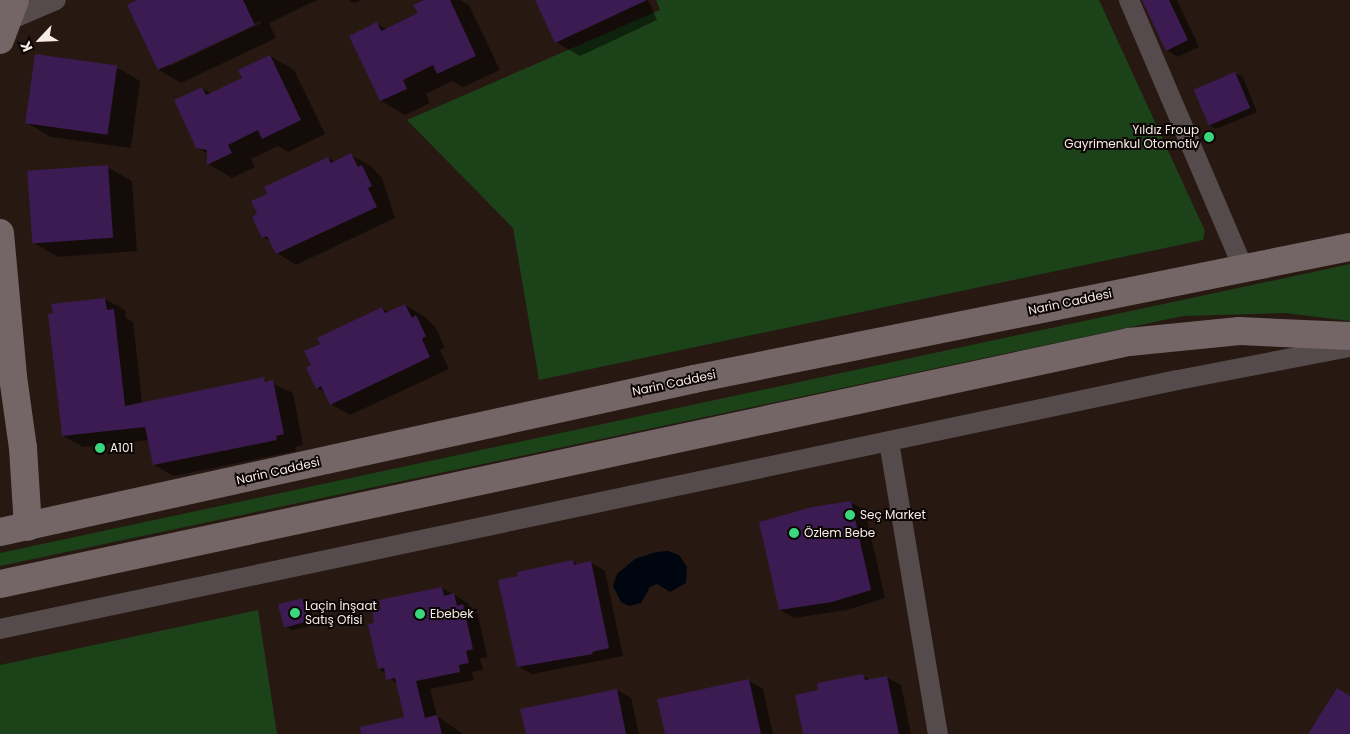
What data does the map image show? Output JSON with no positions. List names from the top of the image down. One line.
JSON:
{"streets":{"main road":["Narin Caddesi"]},"places":["Yıldız Froup Gayrimenkul Otomotiv","A101","Seç Market","Özlem Bebe","Laçin İnşaat Satış Ofisi","Ebebek"],"north":"bottom left"}
